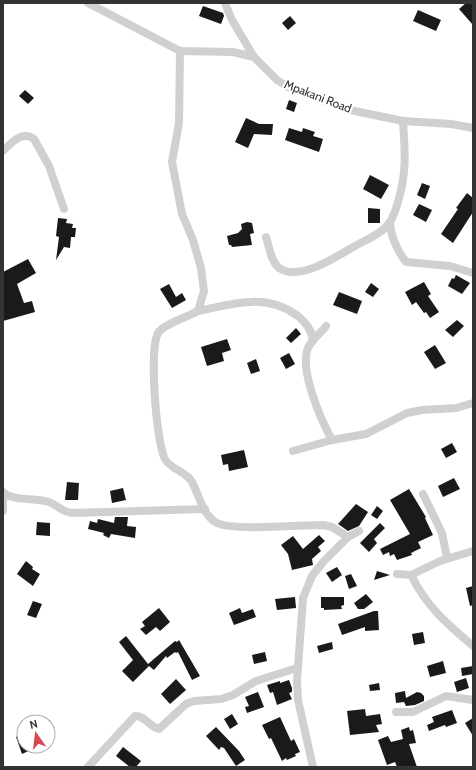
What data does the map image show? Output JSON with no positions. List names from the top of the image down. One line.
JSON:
{"streets":{"street":["Mpakani Road"]},"north":"top"}
